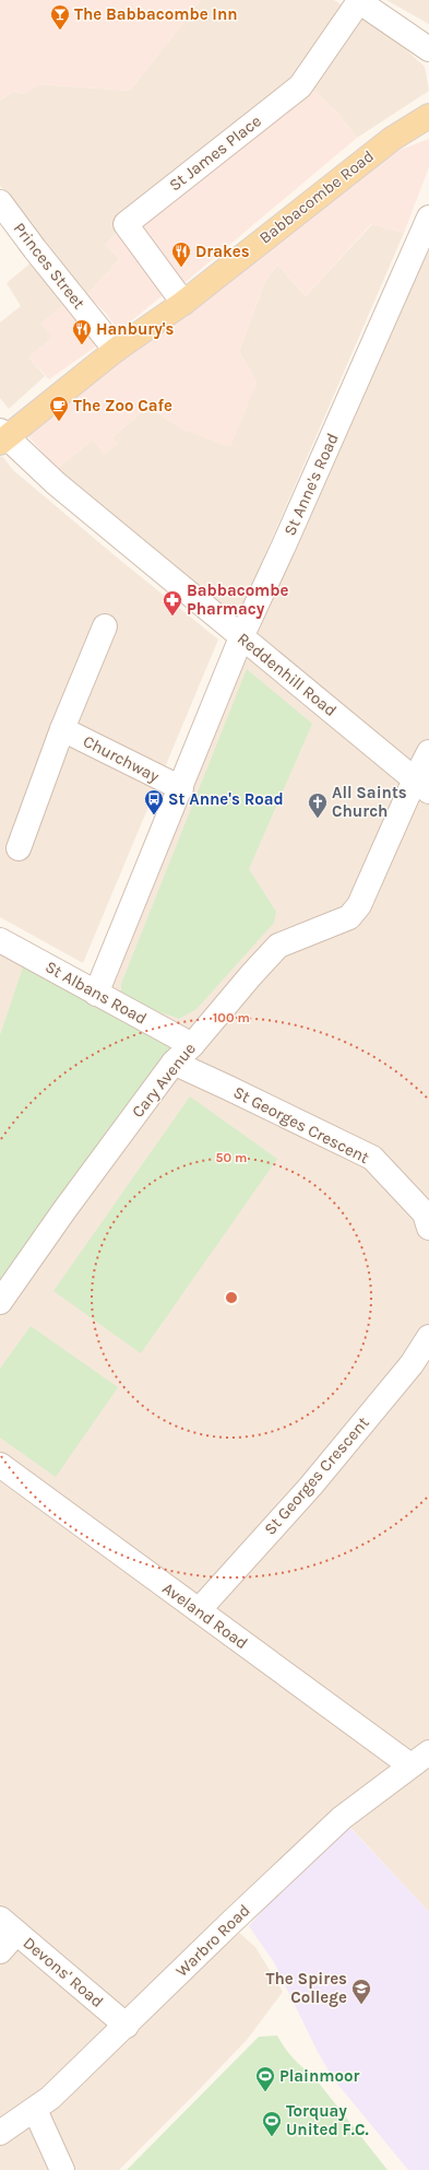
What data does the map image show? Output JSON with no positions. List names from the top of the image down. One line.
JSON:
{"streets":{"main road":["Babbacombe Road"],"street":["St James Place","Princes Street","St Anne's Road","Reddenhill Road","Churchway","St Albans Road","Cary Avenue","St Georges Crescent","Aveland Road","Warbro Road","Devons' Road"]},"crossings":[["St James Place","Babbacombe Road"],["Babbacombe Road","Princes Street"],["Babbacombe Road","Reddenhill Road"],["St Anne's Road","Reddenhill Road"],["St Anne's Road","Churchway"],["St Anne's Road","St Albans Road"],["Reddenhill Road","Cary Avenue"],["St Albans Road","Cary Avenue"],["Cary Avenue","St Georges Crescent"],["St Georges Crescent","Aveland Road"],["Aveland Road","Warbro Road"],["Warbro Road","Devons' Road"]],"places":{"bar":["The Babbacombe Inn"],"restaurant":["Drakes","Hanbury's"],"cafe":["The Zoo Cafe"],"pharmacy":["Babbacombe Pharmacy"],"bus stop":["St Anne's Road"],"church":["All Saints Church"],"school or university":["The Spires College"],"sports":["Plainmoor","Torquay United F.C."]},"rings":["100 m","50 m"]}
